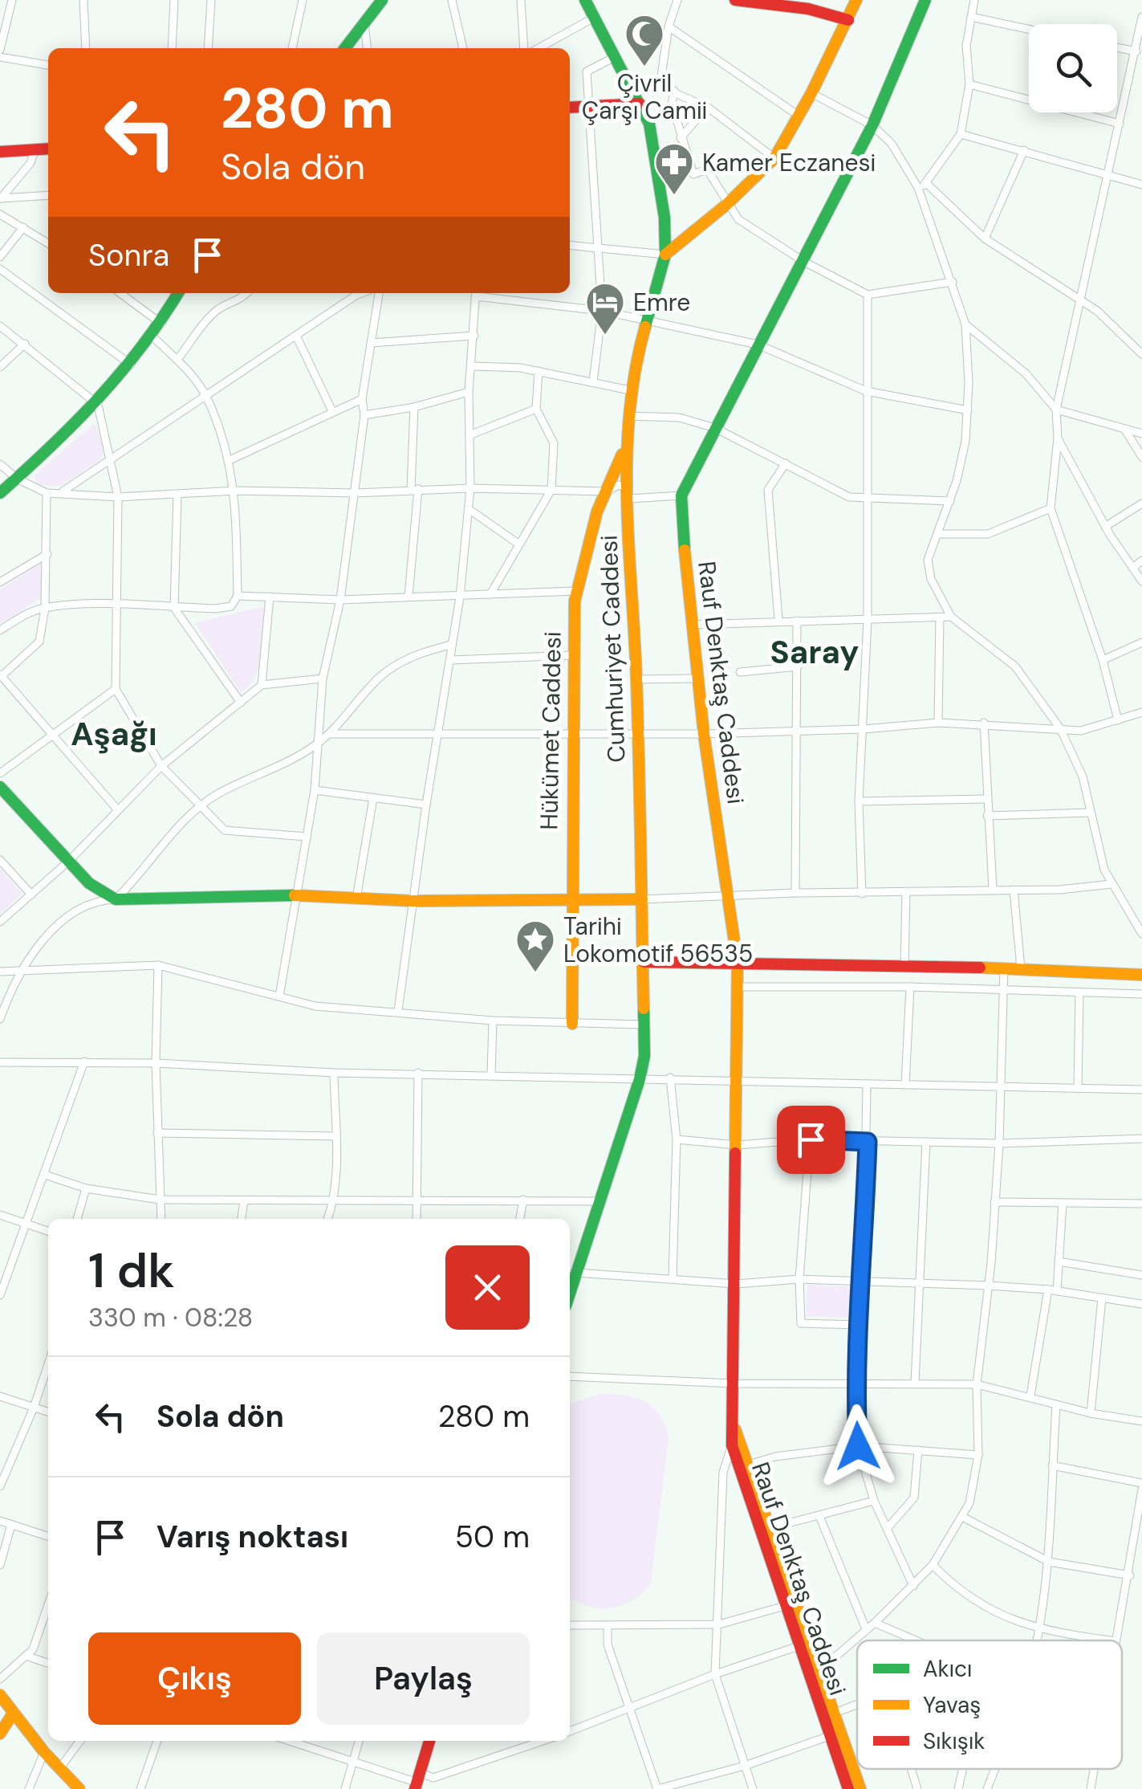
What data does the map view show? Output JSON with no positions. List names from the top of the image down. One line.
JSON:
{"streets":{"street":["Cumhuriyet Caddesi","Rauf Denktaş Caddesi","Hükümet Caddesi"]},"crossings":[["Cumhuriyet Caddesi","Hükümet Caddesi"]],"districts":["Saray","Aşağı"],"places":{"mosque":["Çivril Çarşı Camii"],"pharmacy":["Kamer Eczanesi"],"hotel":["Emre"],"place":["Tarihi Lokomotif 56535"]},"legend":["Akıcı","Yavaş","Sıkışık"],"page":{"turn":["280 m","Sola dön"],"then":"Sonra","heading":["1 dk","330 m · 08:28"],"list":[{"name":"Sola dön","value":"280 m"},{"name":"Varış noktası","value":"50 m"}],"buttons":["Çıkış","Paylaş"]}}
